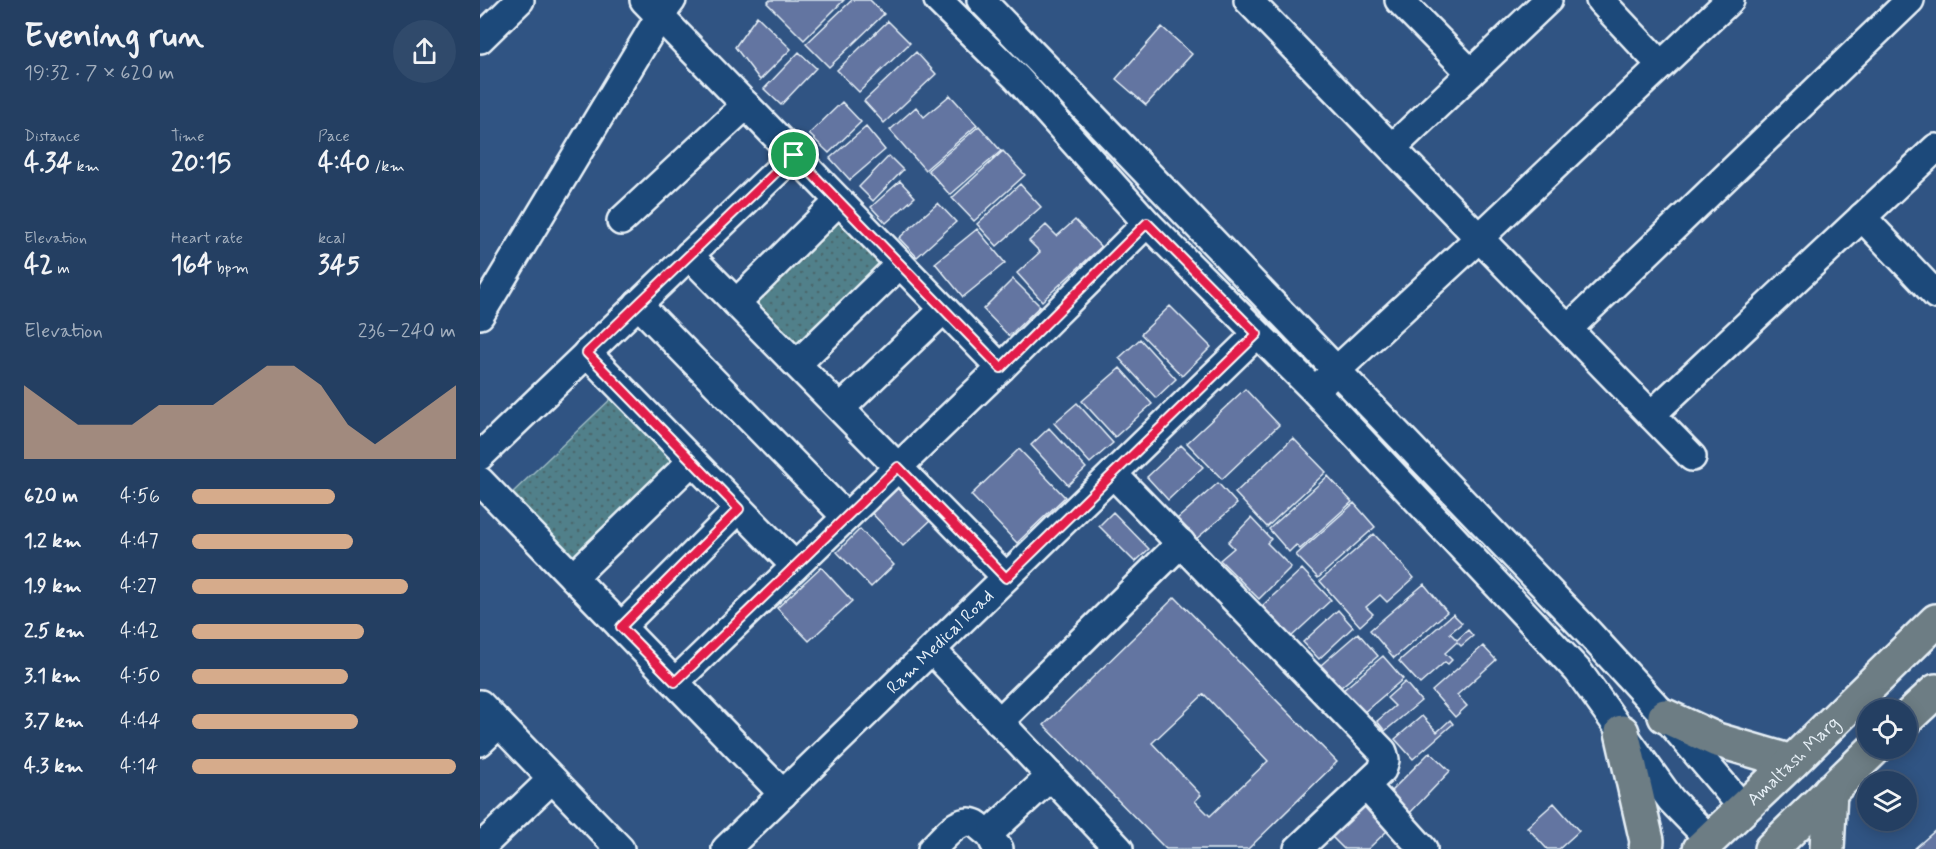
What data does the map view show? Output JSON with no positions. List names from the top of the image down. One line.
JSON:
{"streets":{"main road":["Amaltash Marg"],"street":["Ram Medical Road"]},"page":{"heading":["Evening run","19:32 · 7 × 620 m"],"stats":[["Distance","4.34 km"],["Time","20:15"],["Pace","4:40 /km"],["Elevation","42 m"],["Heart rate","164 bpm"],["kcal","345"]],"chart":["Elevation","236–240 m"],"list":[{"name":"620 m","note":"4:56"},{"name":"1.2 km","note":"4:47"},{"name":"1.9 km","note":"4:27"},{"name":"2.5 km","note":"4:42"},{"name":"3.1 km","note":"4:50"},{"name":"3.7 km","note":"4:44"},{"name":"4.3 km","note":"4:14"}]}}
